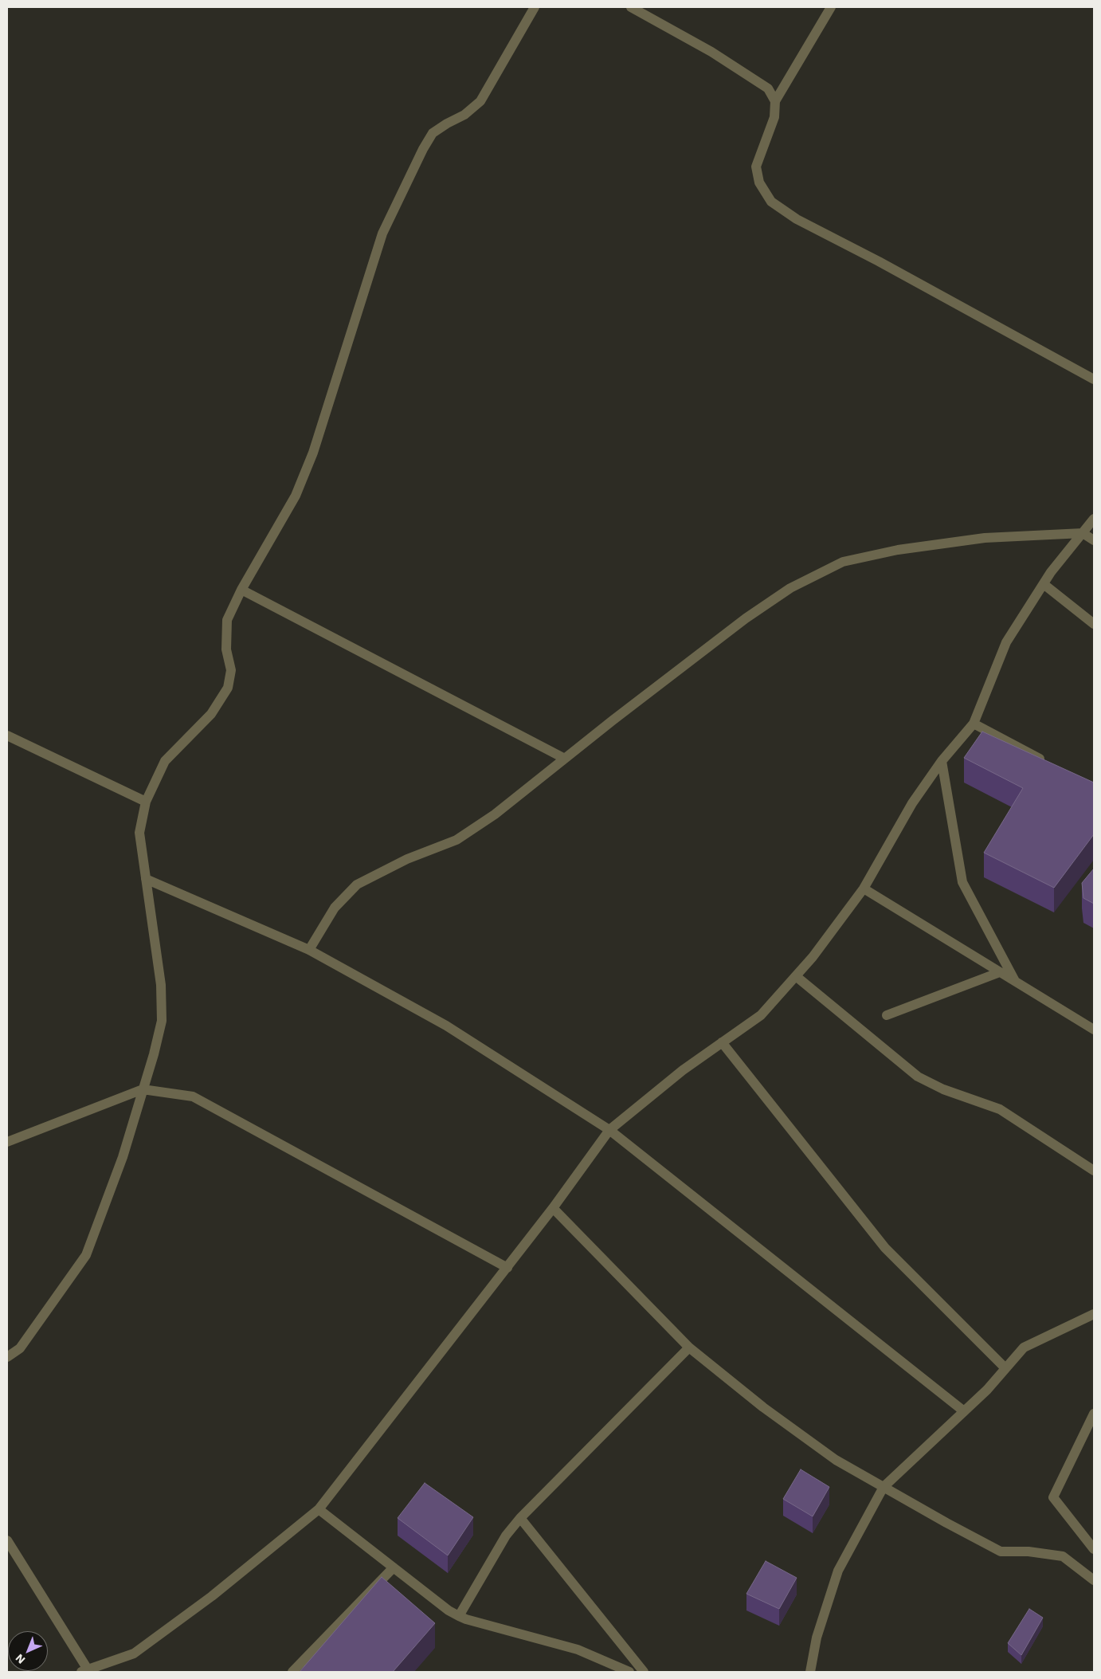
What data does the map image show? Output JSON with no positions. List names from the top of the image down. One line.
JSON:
{"north":"bottom left"}
